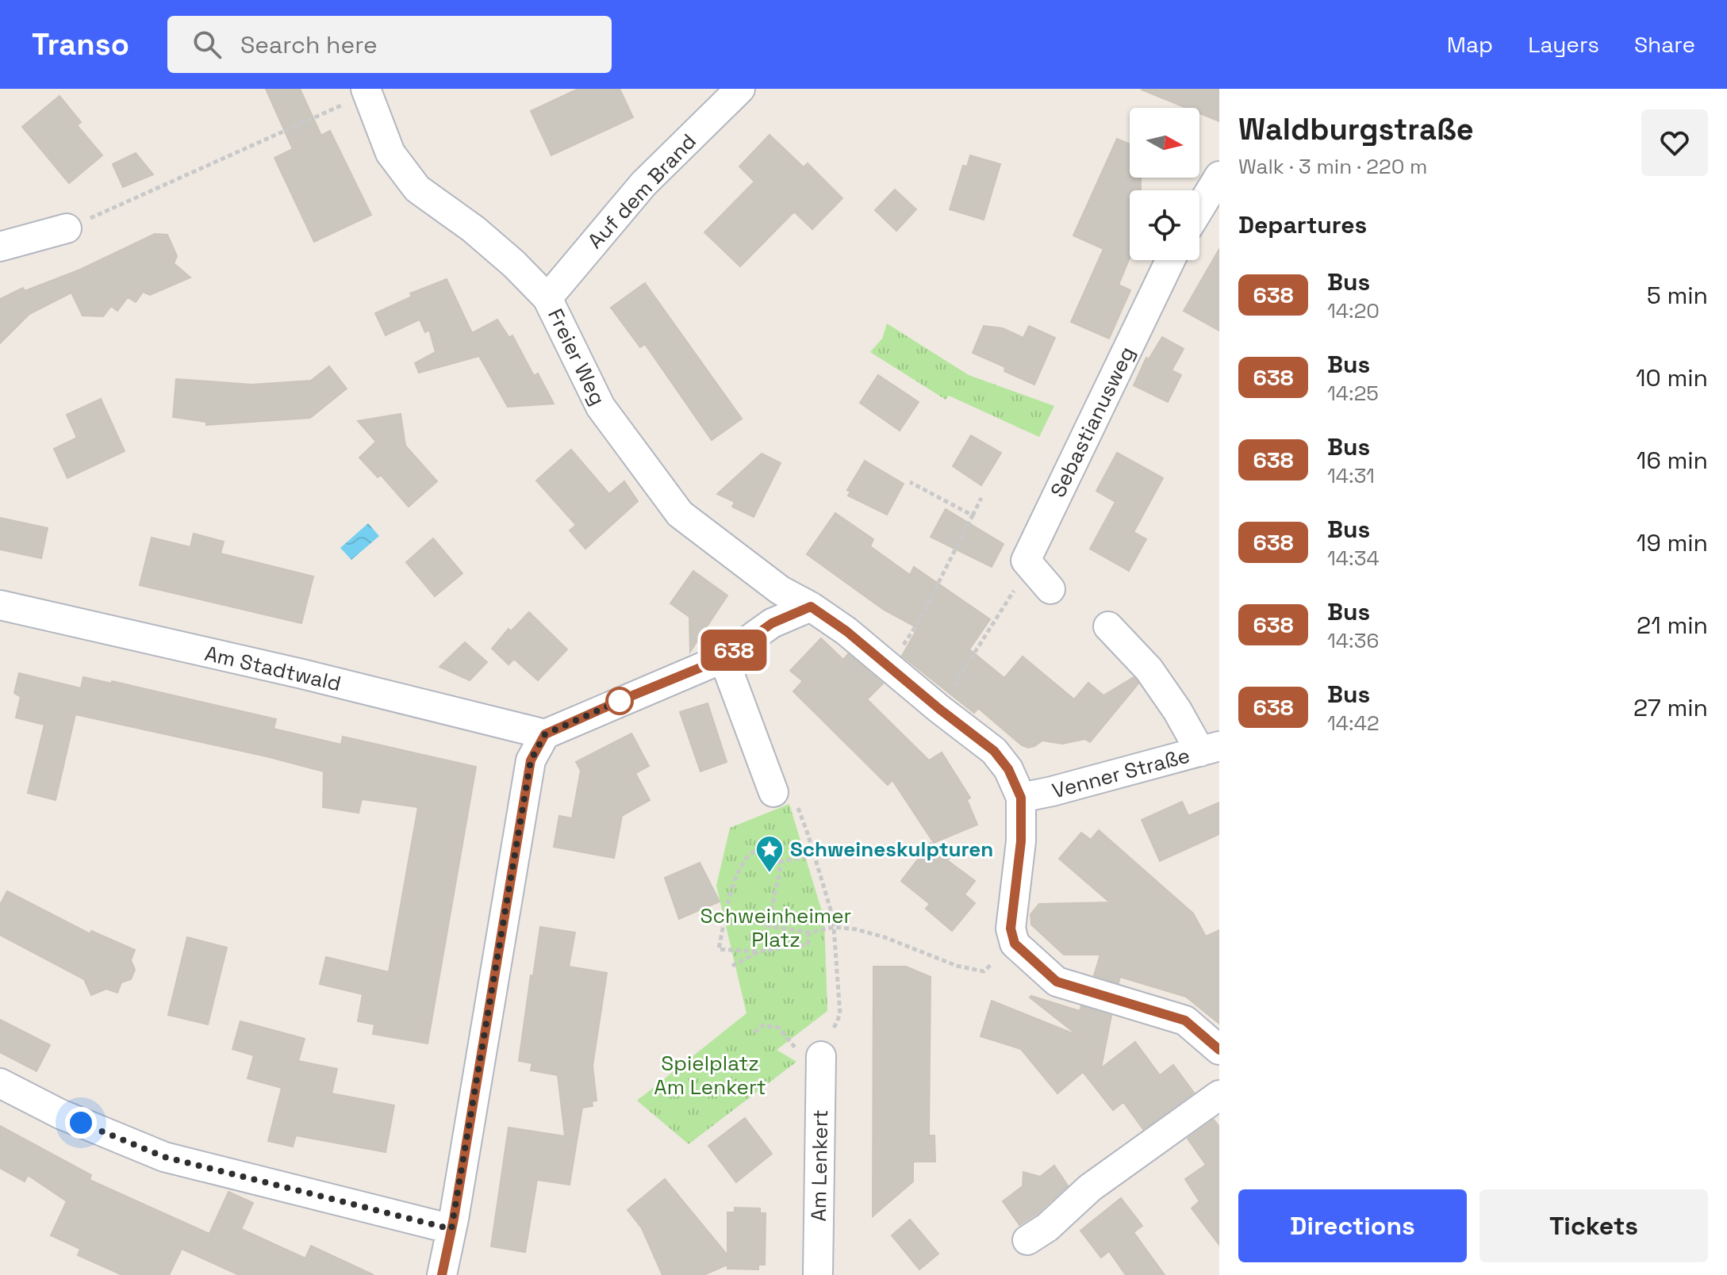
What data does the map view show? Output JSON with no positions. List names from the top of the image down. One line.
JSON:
{"streets":{"street":["Auf dem Brand","Freier Weg","Sebastianusweg","Am Stadtwald","Venner Straße","Am Lenkert"]},"crossings":[["Auf dem Brand","Freier Weg"],["Freier Weg","Venner Straße"]],"parks":["Schweinheimer Platz","Spielplatz Am Lenkert"],"places":{"place":["Schweineskulpturen"]},"lines":["bus line 638"],"north":"right","page":{"header":"Transo","search":"Search here","nav":["Map","Layers","Share"],"on_map":"638","heading":[["Waldburgstraße","Walk · 3 min · 220 m"],"Departures"],"list":[{"mark":"638","name":"Bus","note":"14:20","value":"5 min"},{"mark":"638","name":"Bus","note":"14:25","value":"10 min"},{"mark":"638","name":"Bus","note":"14:31","value":"16 min"},{"mark":"638","name":"Bus","note":"14:34","value":"19 min"},{"mark":"638","name":"Bus","note":"14:36","value":"21 min"},{"mark":"638","name":"Bus","note":"14:42","value":"27 min"}],"buttons":["Directions","Tickets"]}}
